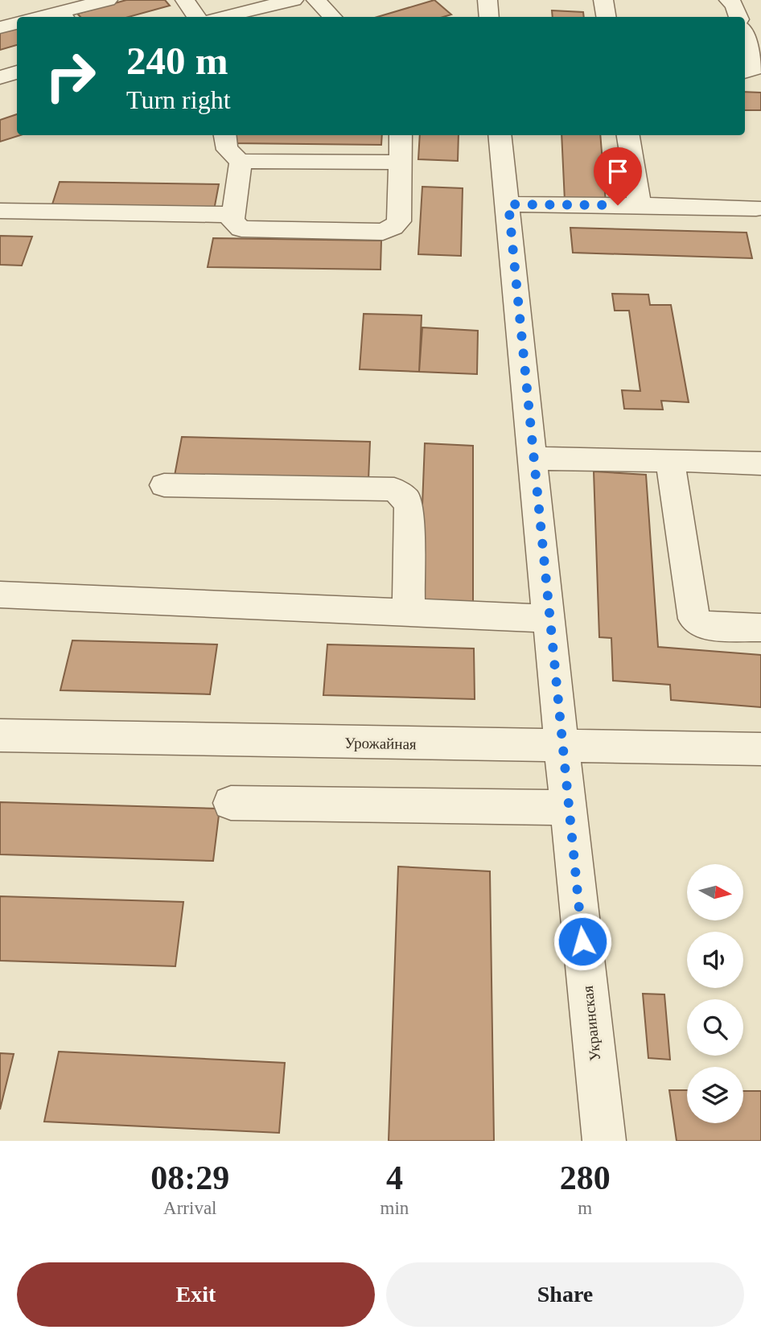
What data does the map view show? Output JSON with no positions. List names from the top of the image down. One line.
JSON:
{"streets":{"street":["Урожайная","Украинская"]},"crossings":[["Урожайная","Украинская"]],"north":"right","page":{"turn":["240 m","Turn right"],"eta":["08:29","Arrival","4","min","280","m"],"buttons":["Exit","Share"]}}
